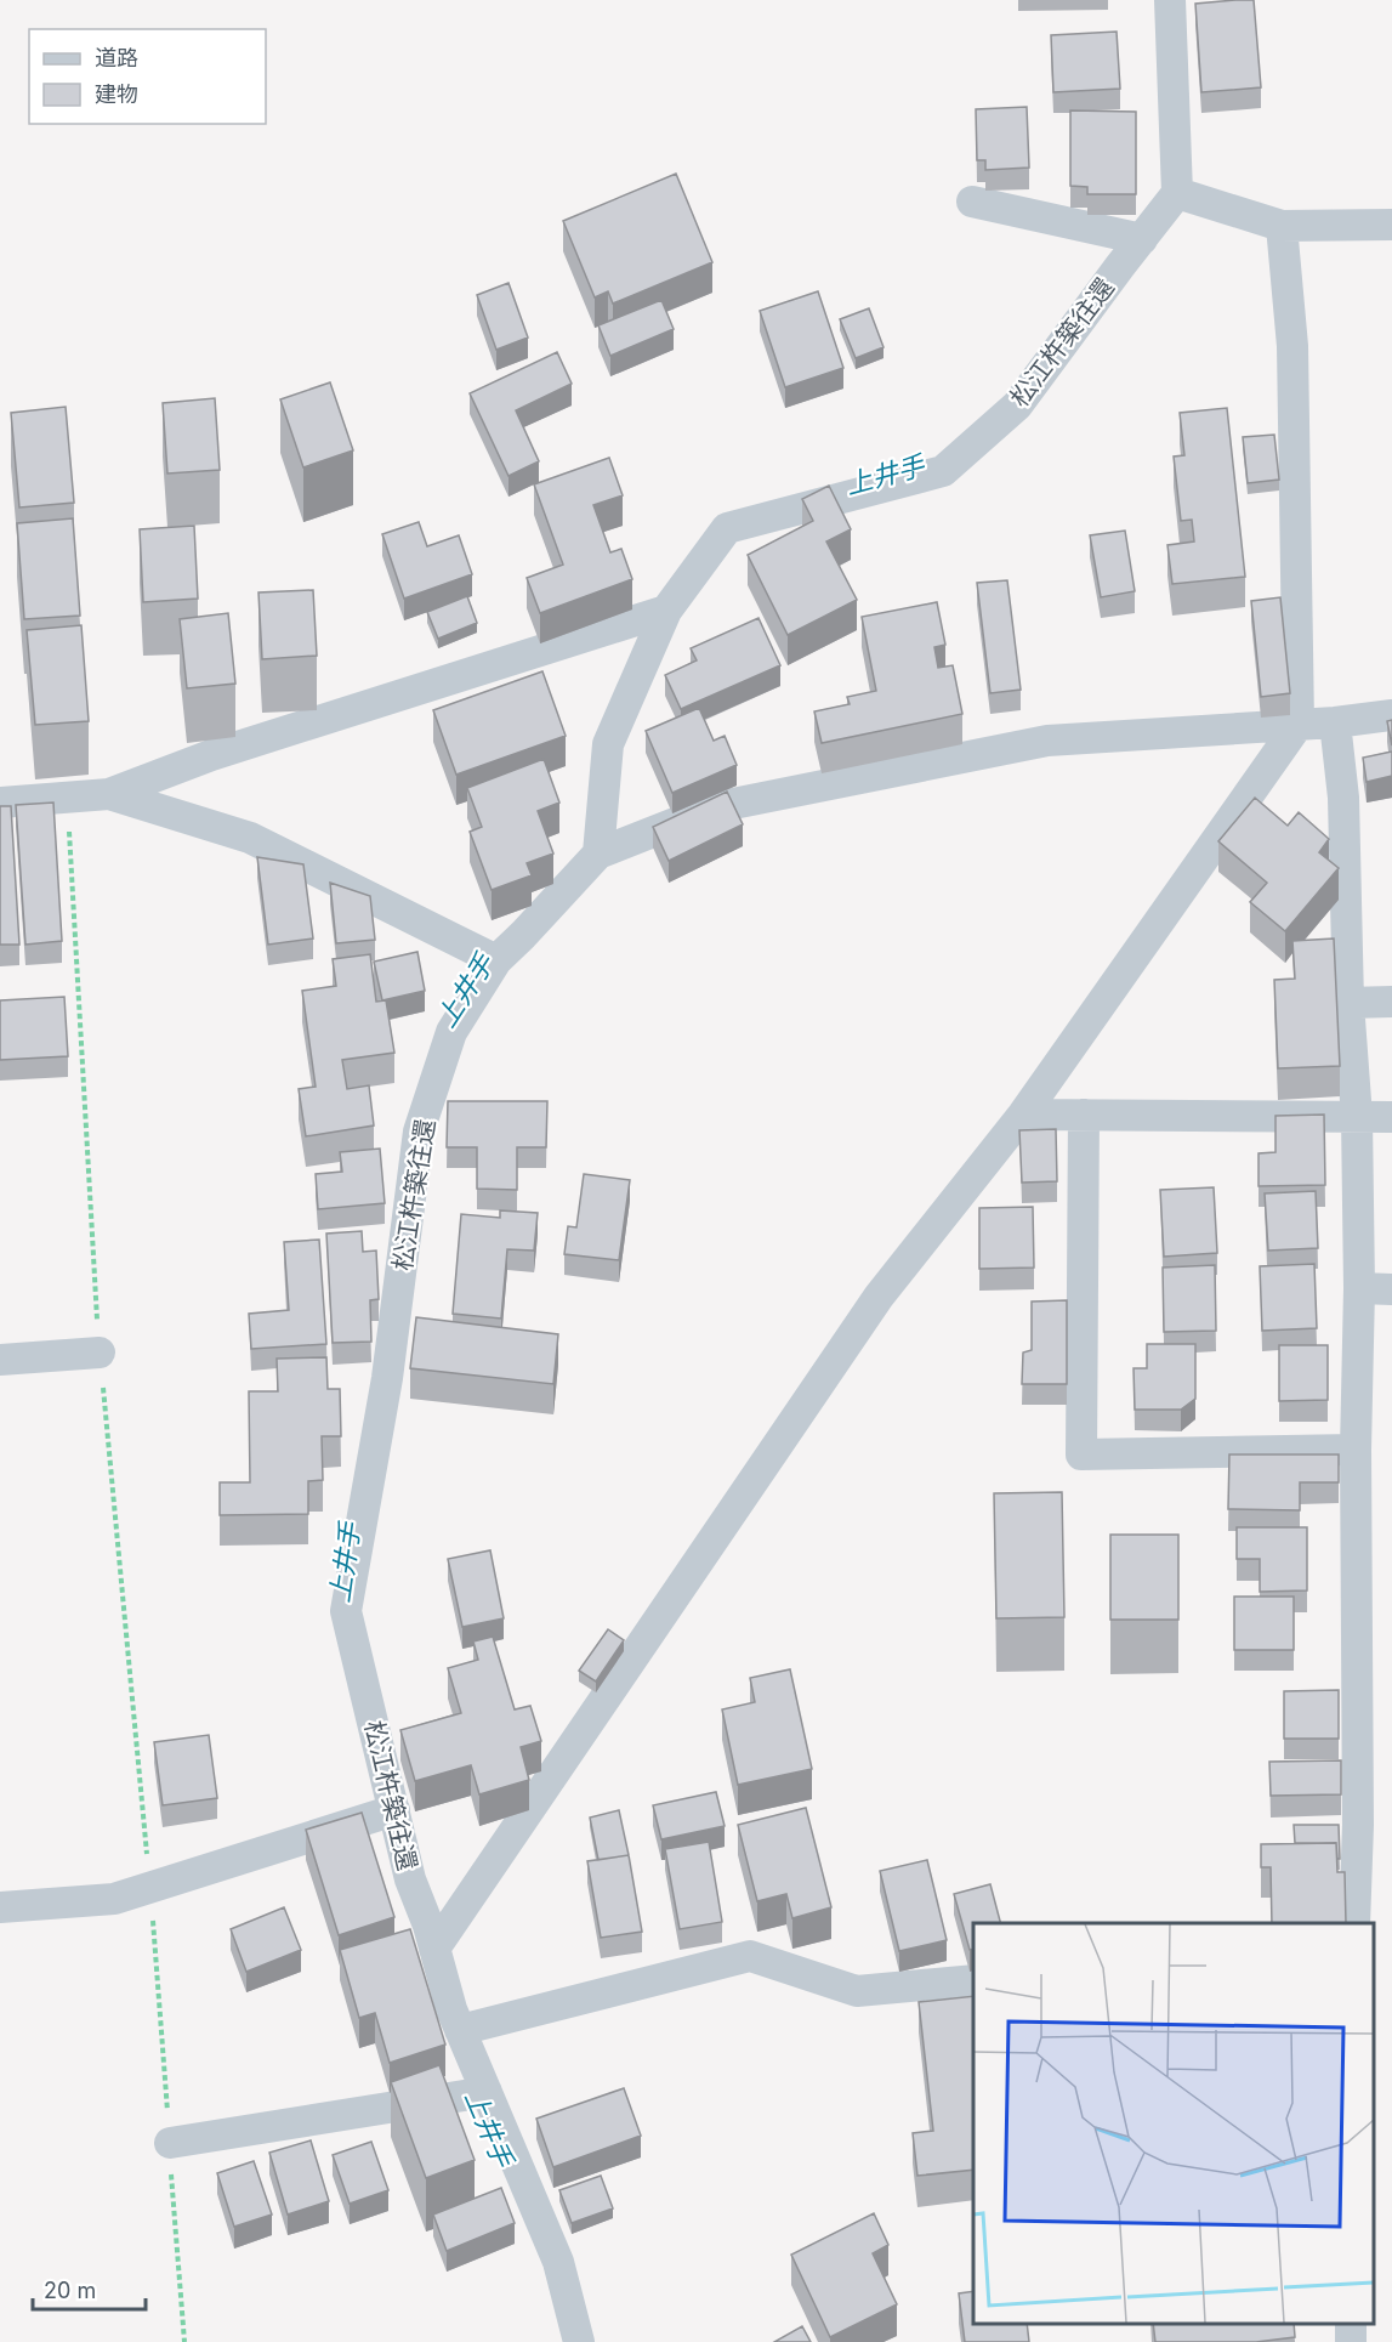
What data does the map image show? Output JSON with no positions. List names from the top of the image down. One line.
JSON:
{"streets":{"street":["松江杵築往還"]},"water":["上井手"],"legend":["道路","建物"],"scale_bar":"20 m"}
